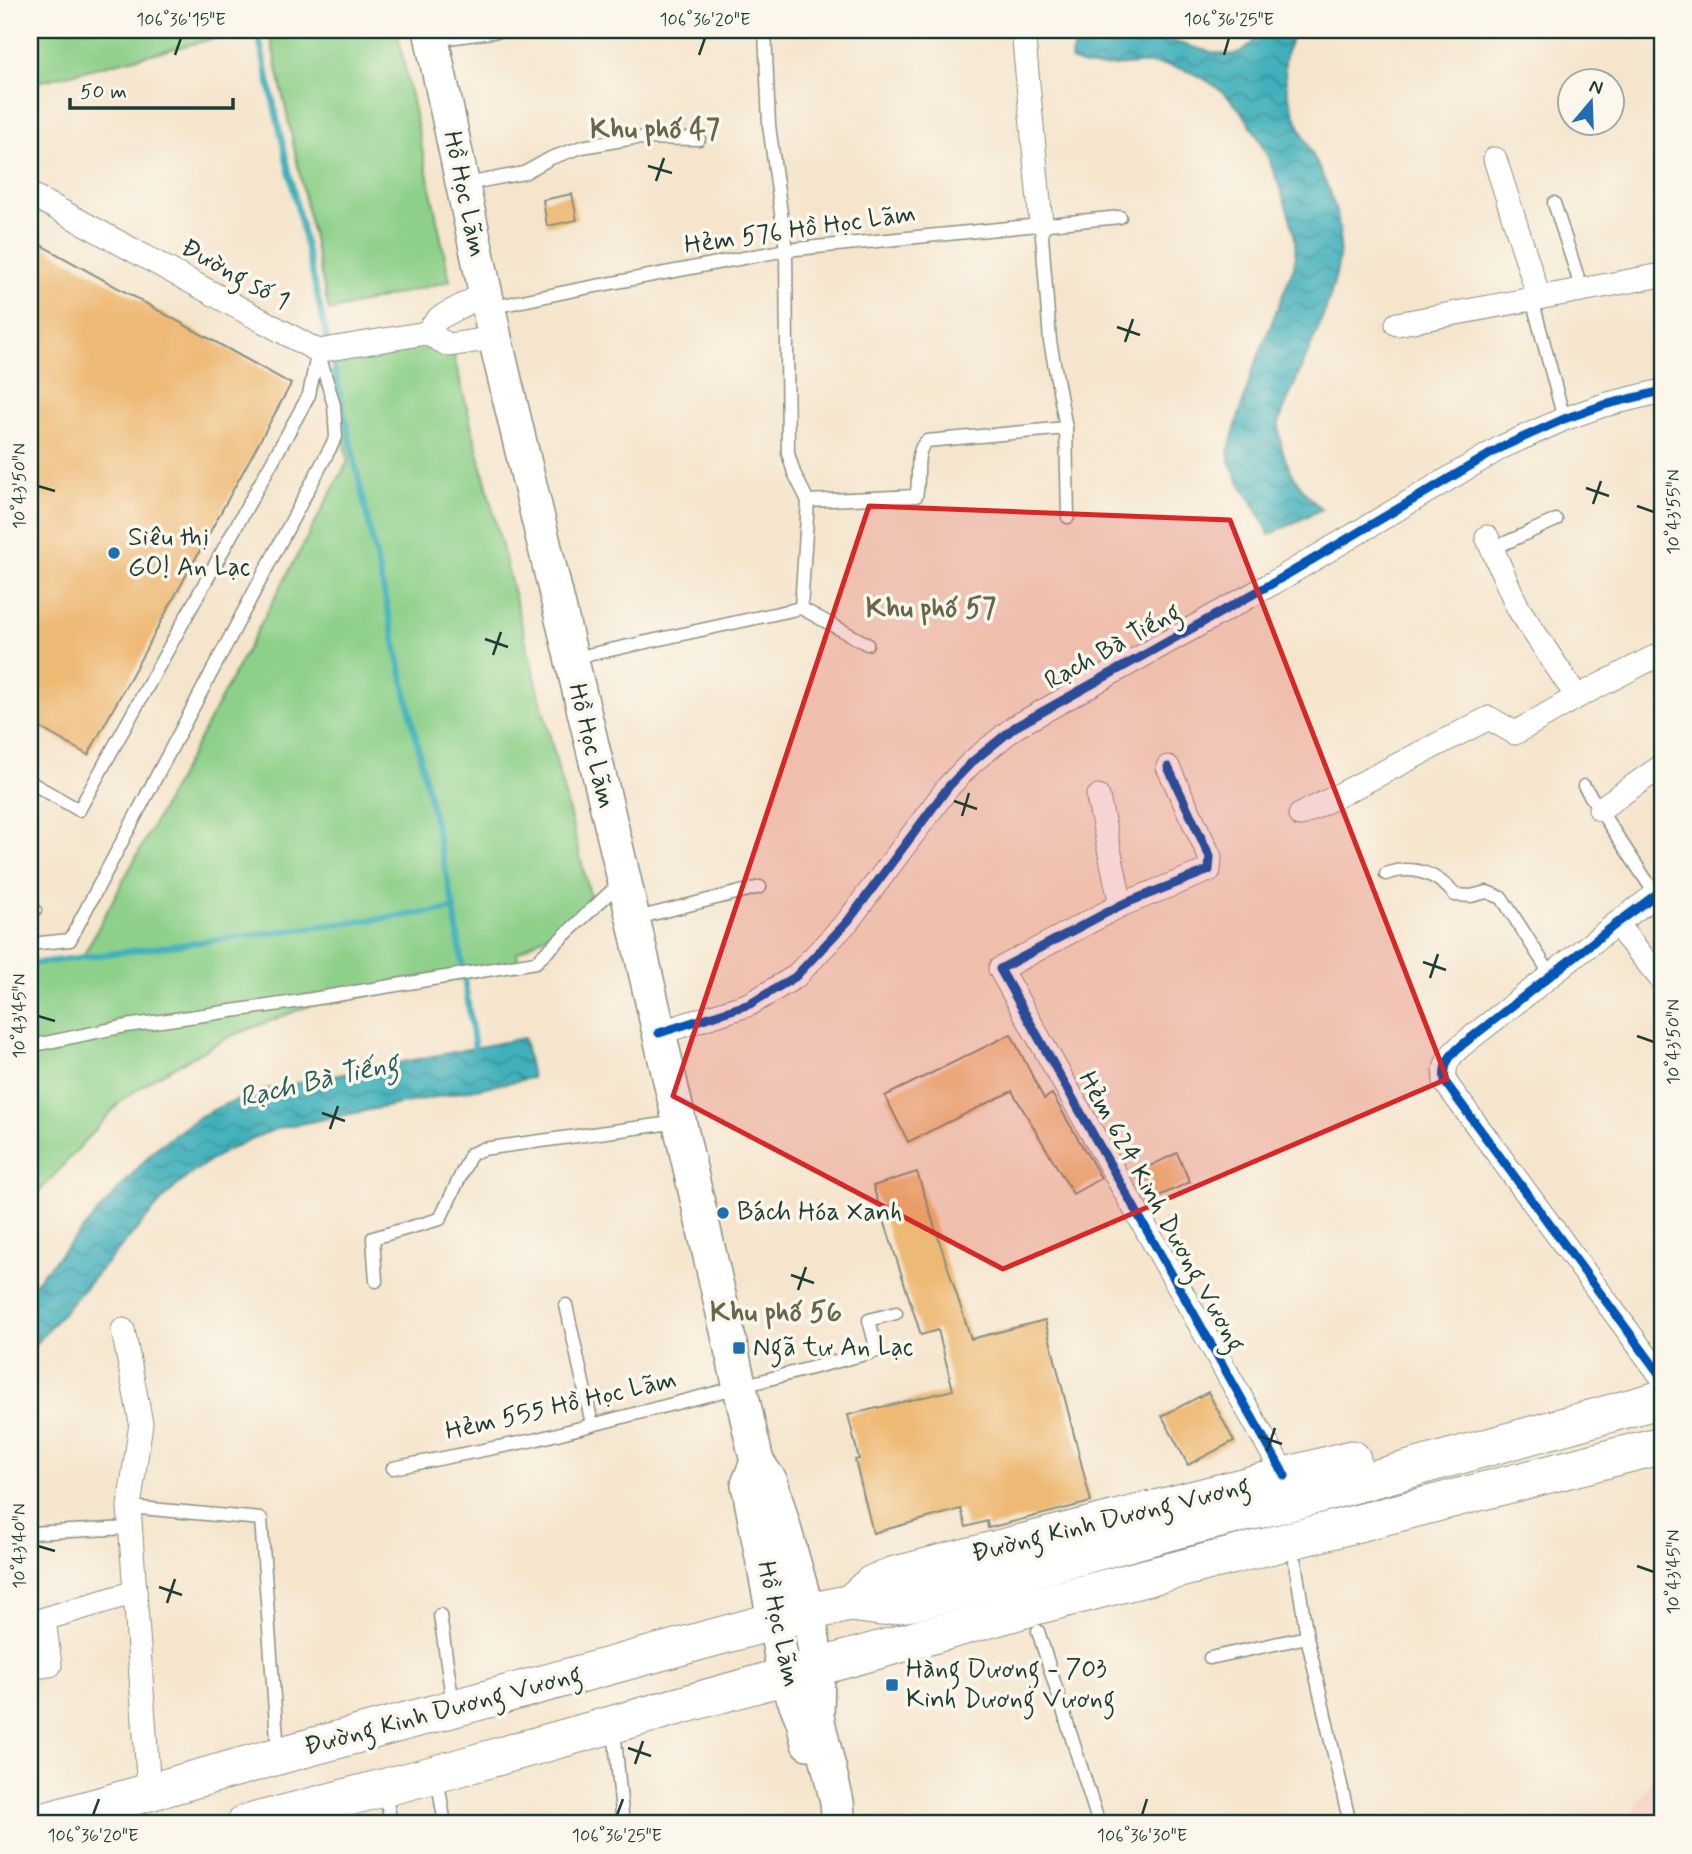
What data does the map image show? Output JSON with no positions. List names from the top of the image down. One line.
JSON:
{"streets":{"main road":["Hồ Học Lãm","Đường Kinh Dương Vương"],"street":["Đường số 1","Rạch Bà Tiếng","Hẻm 624 Kinh Dương Vương"],"lane":["Hẻm 576 Hồ Học Lãm","Hẻm 555 Hồ Học Lãm"]},"crossings":[["Hồ Học Lãm","Hẻm 576 Hồ Học Lãm"],["Hồ Học Lãm","Rạch Bà Tiếng"],["Hồ Học Lãm","Hẻm 555 Hồ Học Lãm"],["Hồ Học Lãm","Đường Kinh Dương Vương"],["Hẻm 624 Kinh Dương Vương","Đường Kinh Dương Vương"]],"districts":["Khu phố 47","Khu phố 57","Khu phố 56"],"water":["Rạch Bà Tiếng"],"places":{"other":["Siêu thị GO! An Lạc","Bách Hóa Xanh"],"transit":["Ngã tư An Lạc","Hàng Dương - 703 Kinh Dương Vương"]},"scale_bar":"50 m","north":"top","coordinates":["106°36'15\"E","106°36'20\"E","106°36'25\"E","10°43'50\"N","10°43'55\"N","10°43'45\"N","10°43'40\"N","106°36'30\"E"]}
